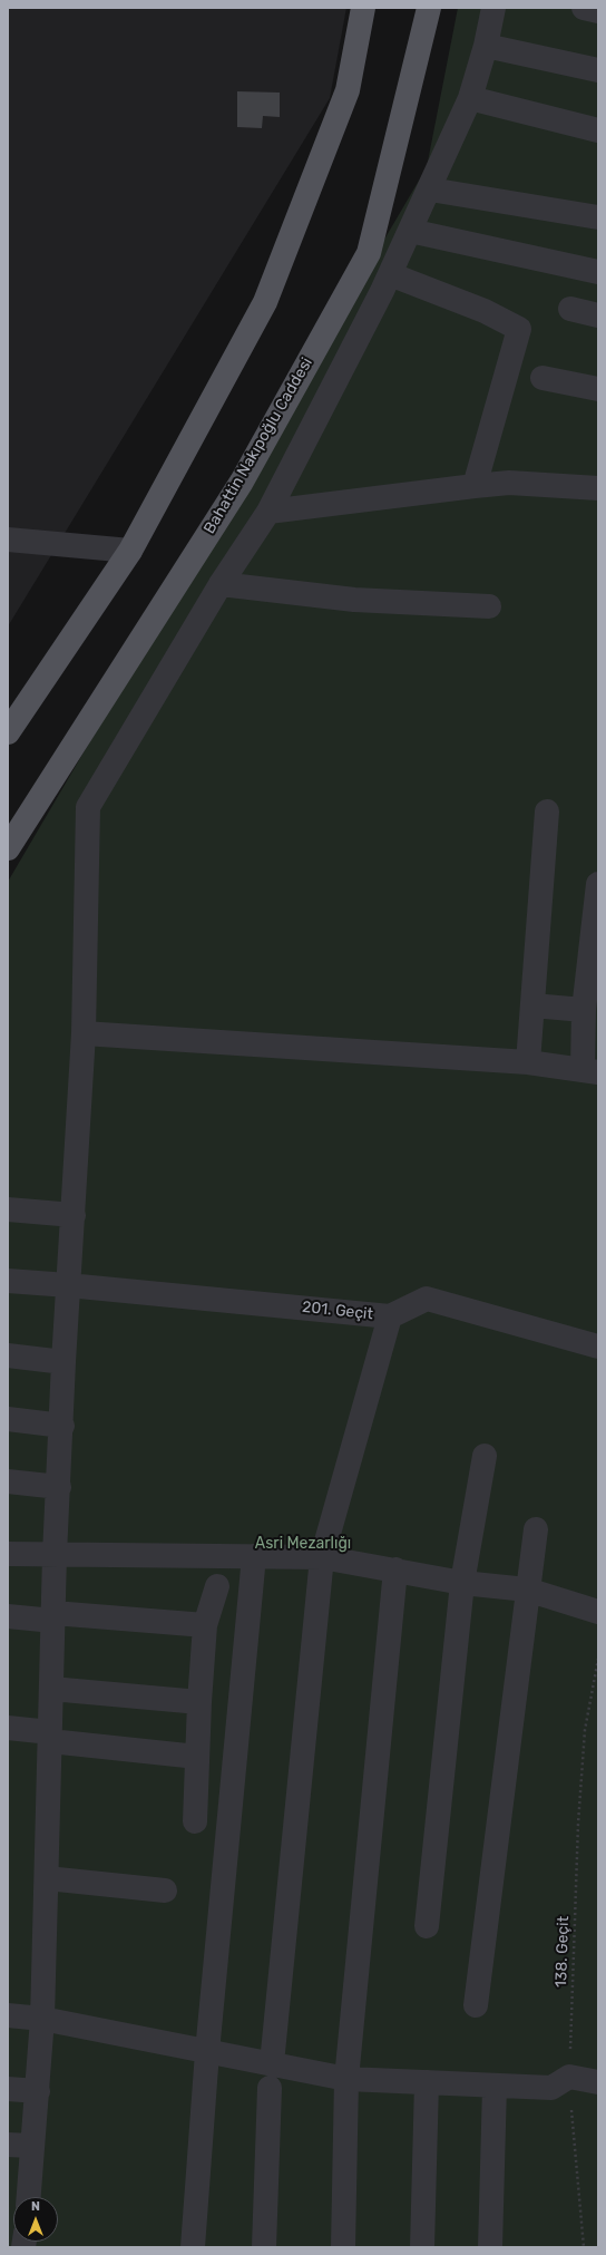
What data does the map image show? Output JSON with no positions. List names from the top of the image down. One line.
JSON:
{"streets":{"main road":["Bahattin Nakıpoğlu Caddesi"],"street":["201. Geçit"],"path":["138. Geçit"]},"parks":["Asri Mezarlığı"],"north":"top"}
